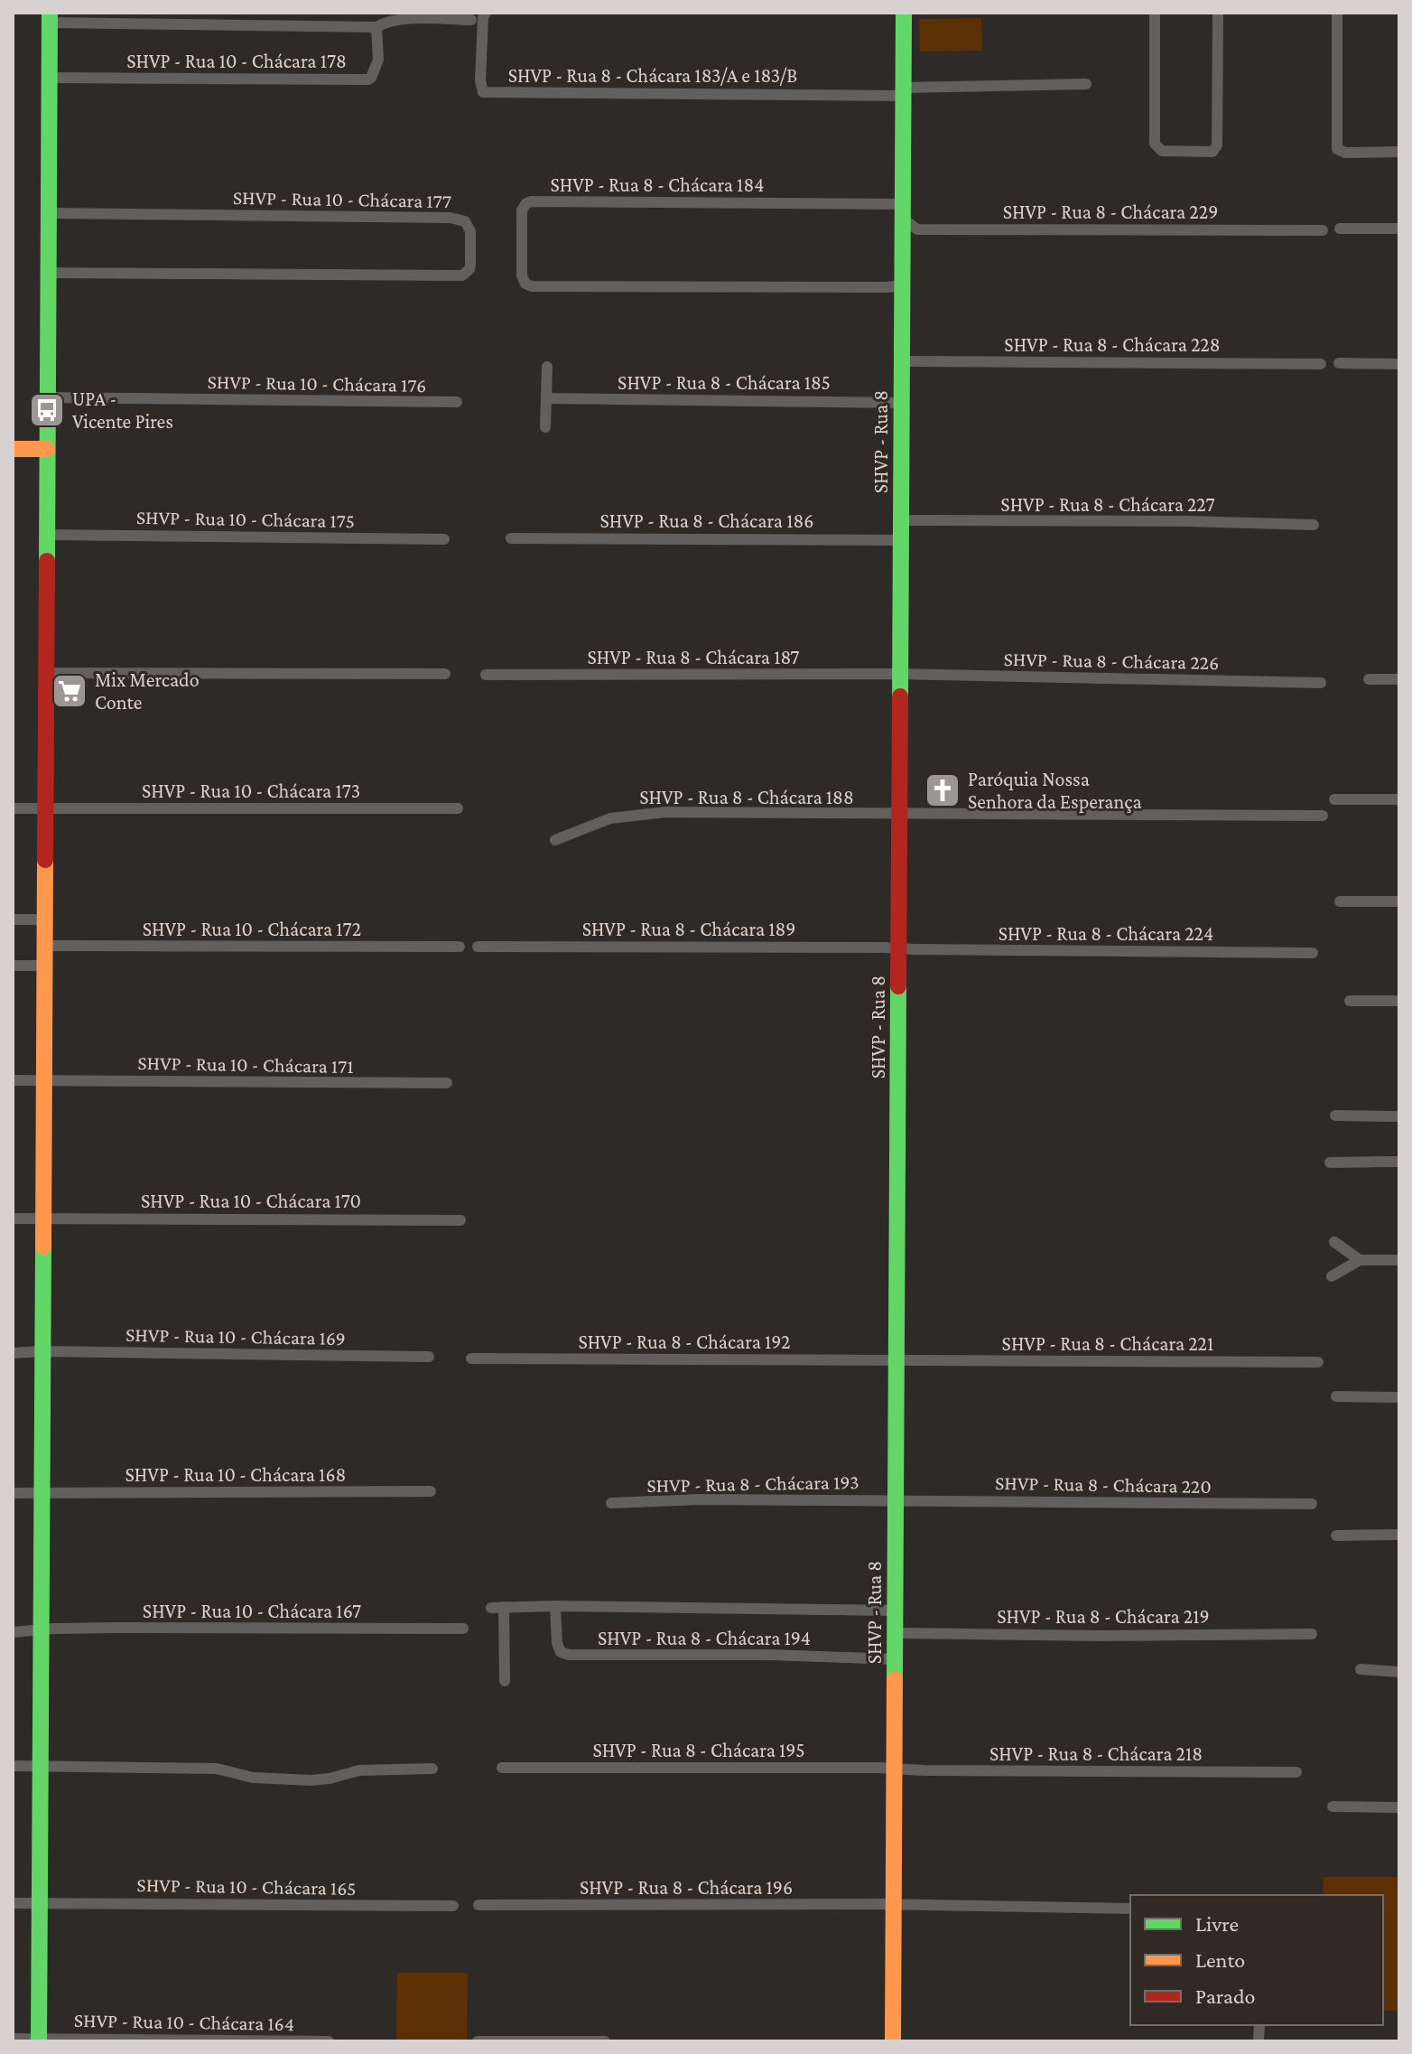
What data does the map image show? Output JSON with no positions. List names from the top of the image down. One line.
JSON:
{"streets":{"street":["SHVP - Rua 10 - Chácara 178","SHVP - Rua 8 - Chácara 183/A e 183/B","SHVP - Rua 8 - Chácara 184","SHVP - Rua 10 - Chácara 177","SHVP - Rua 8 - Chácara 229","SHVP - Rua 8 - Chácara 228","SHVP - Rua 8 - Chácara 185","SHVP - Rua 10 - Chácara 176","SHVP - Rua 8","SHVP - Rua 8 - Chácara 227","SHVP - Rua 10 - Chácara 175","SHVP - Rua 8 - Chácara 186","SHVP - Rua 8 - Chácara 187","SHVP - Rua 8 - Chácara 226","SHVP - Rua 10 - Chácara 173","SHVP - Rua 8 - Chácara 188","SHVP - Rua 10 - Chácara 172","SHVP - Rua 8 - Chácara 189","SHVP - Rua 8 - Chácara 224","SHVP - Rua 10 - Chácara 171","SHVP - Rua 10 - Chácara 170","SHVP - Rua 10 - Chácara 169","SHVP - Rua 8 - Chácara 192","SHVP - Rua 8 - Chácara 221","SHVP - Rua 10 - Chácara 168","SHVP - Rua 8 - Chácara 193","SHVP - Rua 8 - Chácara 220","SHVP - Rua 10 - Chácara 167","SHVP - Rua 8 - Chácara 219","SHVP - Rua 8 - Chácara 194","SHVP - Rua 8 - Chácara 195","SHVP - Rua 8 - Chácara 218","SHVP - Rua 10 - Chácara 165","SHVP - Rua 8 - Chácara 196","SHVP - Rua 10 - Chácara 164"]},"crossings":[["SHVP - Rua 8 - Chácara 183/A e 183/B","SHVP - Rua 8"],["SHVP - Rua 8 - Chácara 184","SHVP - Rua 8 - Chácara 229"],["SHVP - Rua 8 - Chácara 184","SHVP - Rua 8"],["SHVP - Rua 8 - Chácara 229","SHVP - Rua 8"],["SHVP - Rua 8 - Chácara 228","SHVP - Rua 8"],["SHVP - Rua 8 - Chácara 185","SHVP - Rua 8"],["SHVP - Rua 8","SHVP - Rua 8 - Chácara 227"],["SHVP - Rua 8","SHVP - Rua 8 - Chácara 186"],["SHVP - Rua 8","SHVP - Rua 8 - Chácara 187"],["SHVP - Rua 8","SHVP - Rua 8 - Chácara 226"],["SHVP - Rua 8","SHVP - Rua 8 - Chácara 188"],["SHVP - Rua 8","SHVP - Rua 8 - Chácara 189"],["SHVP - Rua 8","SHVP - Rua 8 - Chácara 224"],["SHVP - Rua 8","SHVP - Rua 8 - Chácara 192"],["SHVP - Rua 8","SHVP - Rua 8 - Chácara 221"],["SHVP - Rua 8","SHVP - Rua 8 - Chácara 193"],["SHVP - Rua 8","SHVP - Rua 8 - Chácara 220"],["SHVP - Rua 8","SHVP - Rua 8 - Chácara 219"],["SHVP - Rua 8","SHVP - Rua 8 - Chácara 194"],["SHVP - Rua 8","SHVP - Rua 8 - Chácara 195"],["SHVP - Rua 8","SHVP - Rua 8 - Chácara 218"],["SHVP - Rua 8","SHVP - Rua 8 - Chácara 196"],["SHVP - Rua 8 - Chácara 187","SHVP - Rua 8 - Chácara 226"],["SHVP - Rua 8 - Chácara 189","SHVP - Rua 8 - Chácara 224"],["SHVP - Rua 8 - Chácara 192","SHVP - Rua 8 - Chácara 221"],["SHVP - Rua 8 - Chácara 193","SHVP - Rua 8 - Chácara 220"],["SHVP - Rua 8 - Chácara 195","SHVP - Rua 8 - Chácara 218"]],"places":{"bus stop":["UPA - Vicente Pires"],"supermarket":["Mix Mercado Conte"],"church":["Paróquia Nossa Senhora da Esperança"]},"legend":["Livre","Lento","Parado"]}
